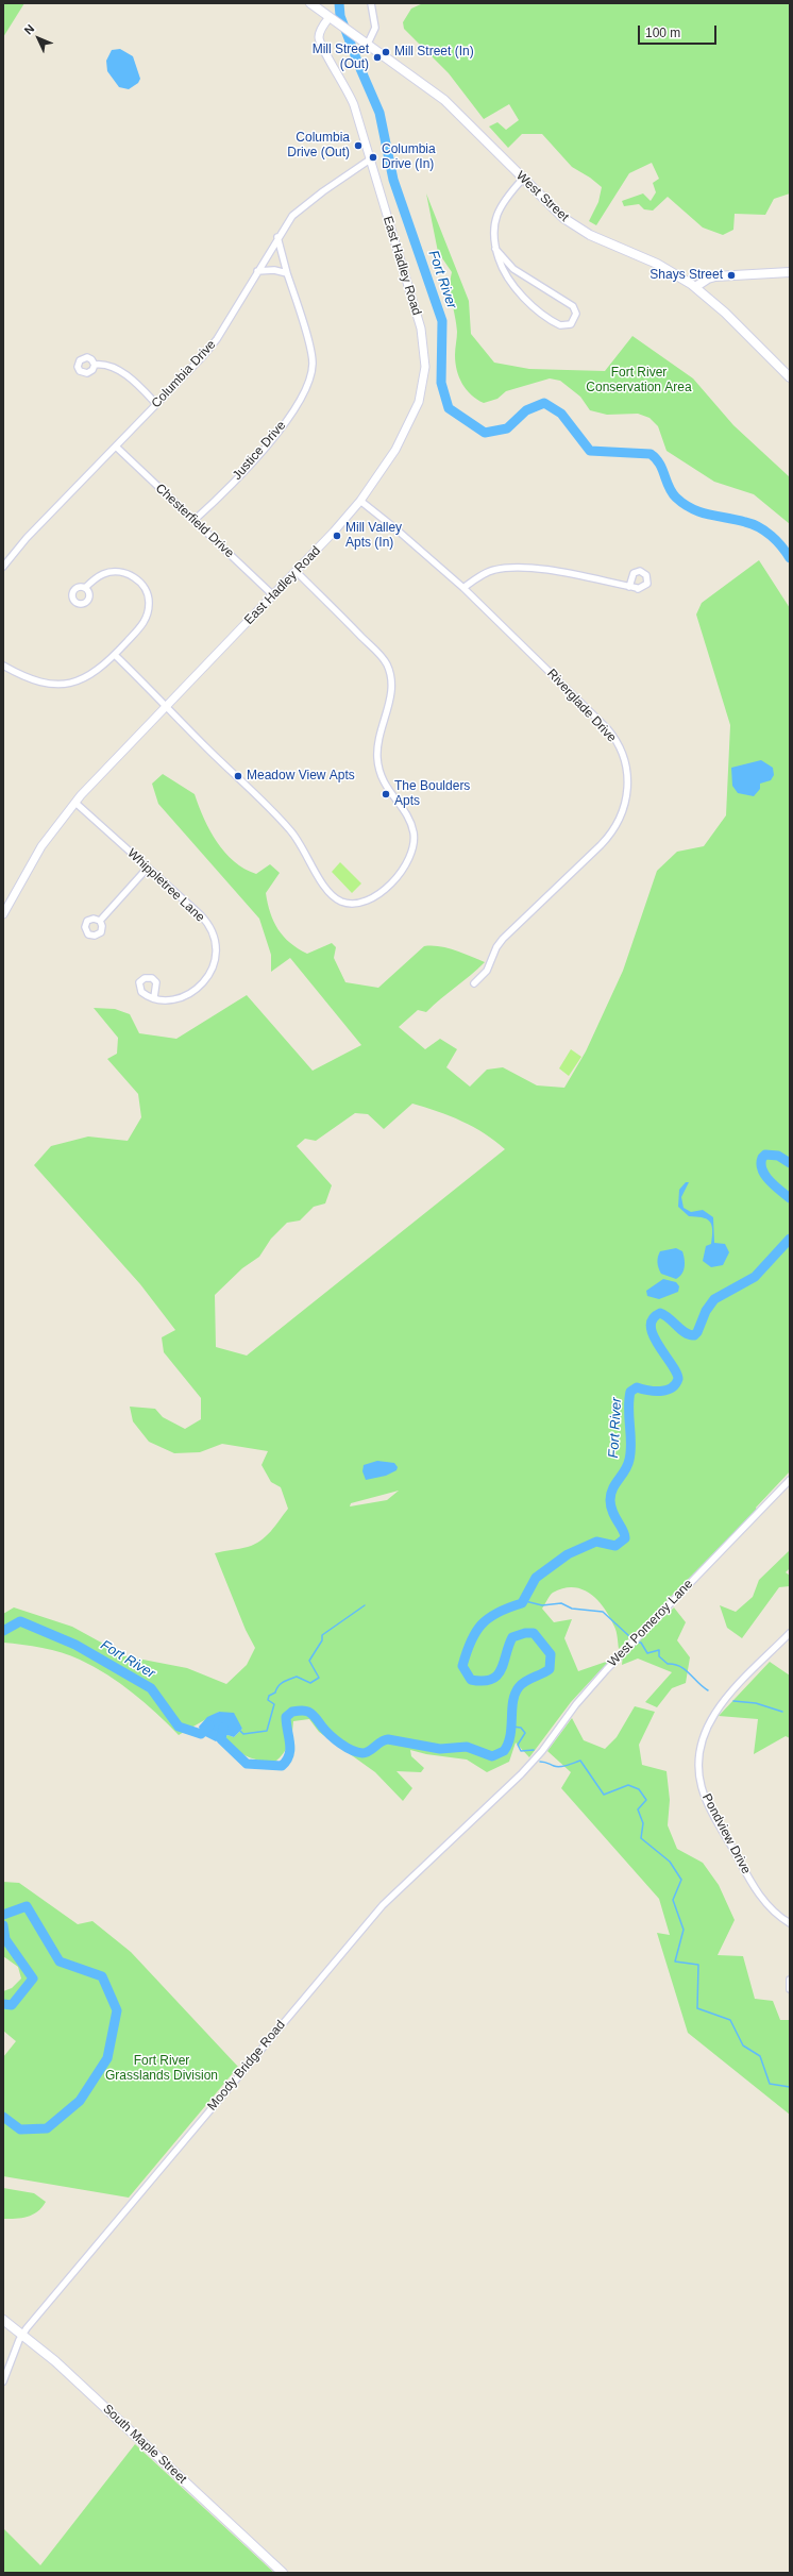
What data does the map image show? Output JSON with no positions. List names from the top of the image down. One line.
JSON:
{"streets":{"main road":["West Street","South Maple Street"],"street":["East Hadley Road","Columbia Drive","Justice Drive","Chesterfield Drive","Riverglade Drive","Whippletree Lane","West Pomeroy Lane","Pondview Drive","Moody Bridge Road"]},"crossings":[["West Street","East Hadley Road"],["East Hadley Road","Columbia Drive"],["East Hadley Road","Chesterfield Drive"],["East Hadley Road","Riverglade Drive"],["East Hadley Road","Whippletree Lane"],["Columbia Drive","Justice Drive"],["Columbia Drive","Chesterfield Drive"],["Justice Drive","Chesterfield Drive"],["West Pomeroy Lane","Moody Bridge Road"],["Moody Bridge Road","South Maple Street"]],"water":["Fort River"],"parks":["Fort River Conservation Area","Fort River Grasslands Division"],"places":["Mill Street (In)","Mill Street (Out)","Columbia Drive (Out)","Columbia Drive (In)","Shays Street","Mill Valley Apts (In)","Meadow View Apts","The Boulders Apts"],"scale_bar":"100 m","north":"top left"}
